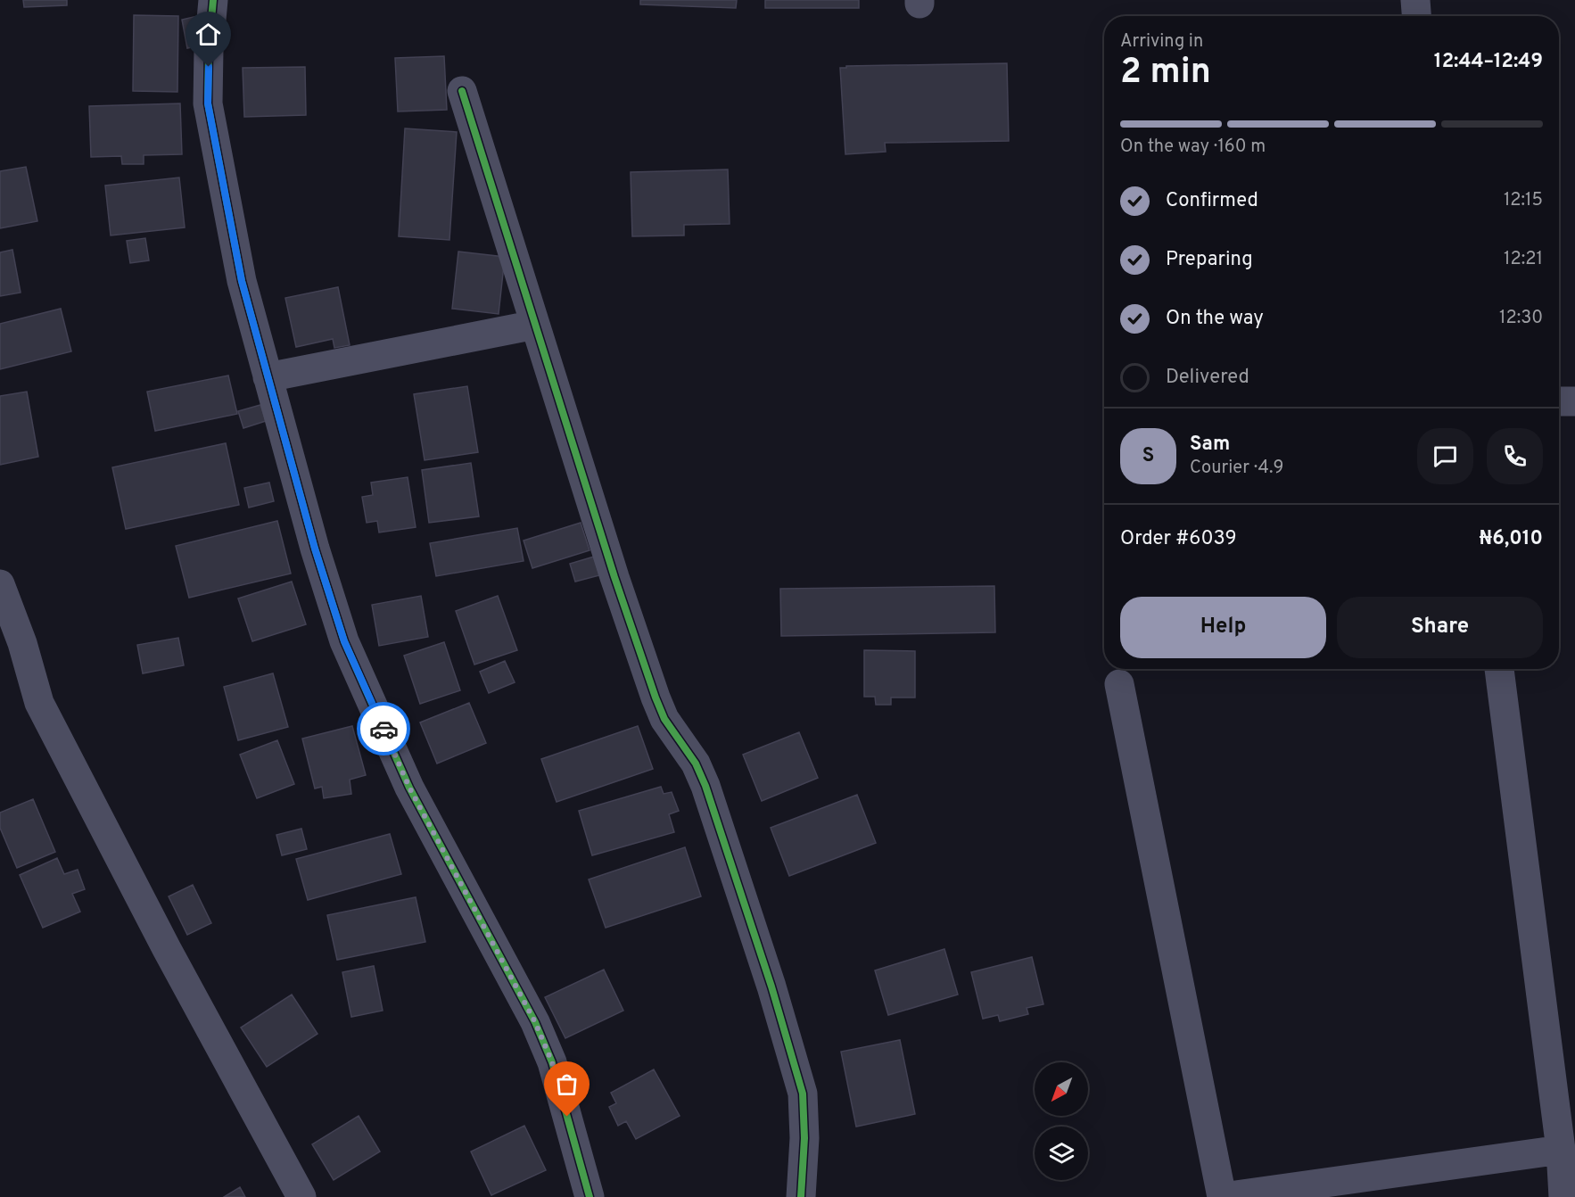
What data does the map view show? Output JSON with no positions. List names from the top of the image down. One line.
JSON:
{"north":"bottom left","page":{"heading":["2 min","Arriving in","12:44–12:49"],"panel":["Sam","Courier · 4.9","Order #6039","₦6,010"],"bar":"On the way · 160 m","list":[["Confirmed","12:15"],["Preparing","12:21"],["On the way","12:30"],"Delivered"],"round":"S","buttons":["Help","Share"]}}
